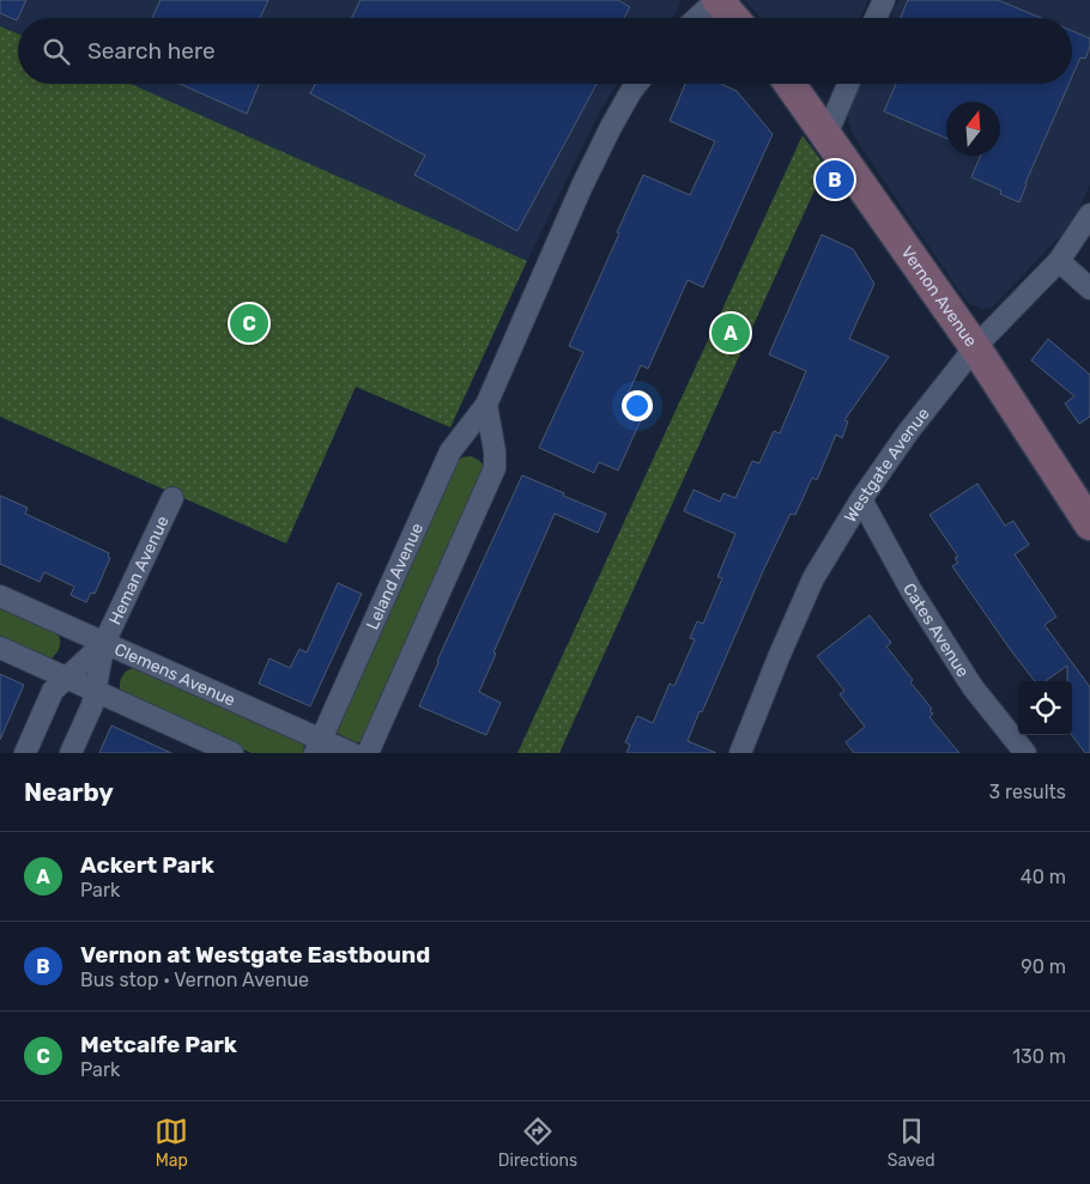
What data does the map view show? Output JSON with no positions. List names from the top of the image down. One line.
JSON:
{"streets":{"street":["Vernon Avenue","Westgate Avenue","Heman Avenue","Leland Avenue","Cates Avenue","Clemens Avenue"]},"crossings":[["Vernon Avenue","Westgate Avenue"],["Westgate Avenue","Cates Avenue"],["Heman Avenue","Clemens Avenue"],["Leland Avenue","Clemens Avenue"]],"north":"top","page":{"search":"Search here","pins":["B","C","A"],"heading":["Nearby","3 results"],"list":[{"mark":"A","name":"Ackert Park","note":"Park","value":"40 m"},{"mark":"B","name":"Vernon at Westgate Eastbound","note":"Bus stop · Vernon Avenue","value":"90 m"},{"mark":"C","name":"Metcalfe Park","note":"Park","value":"130 m"}],"nav":["Map","Directions","Saved"]}}
